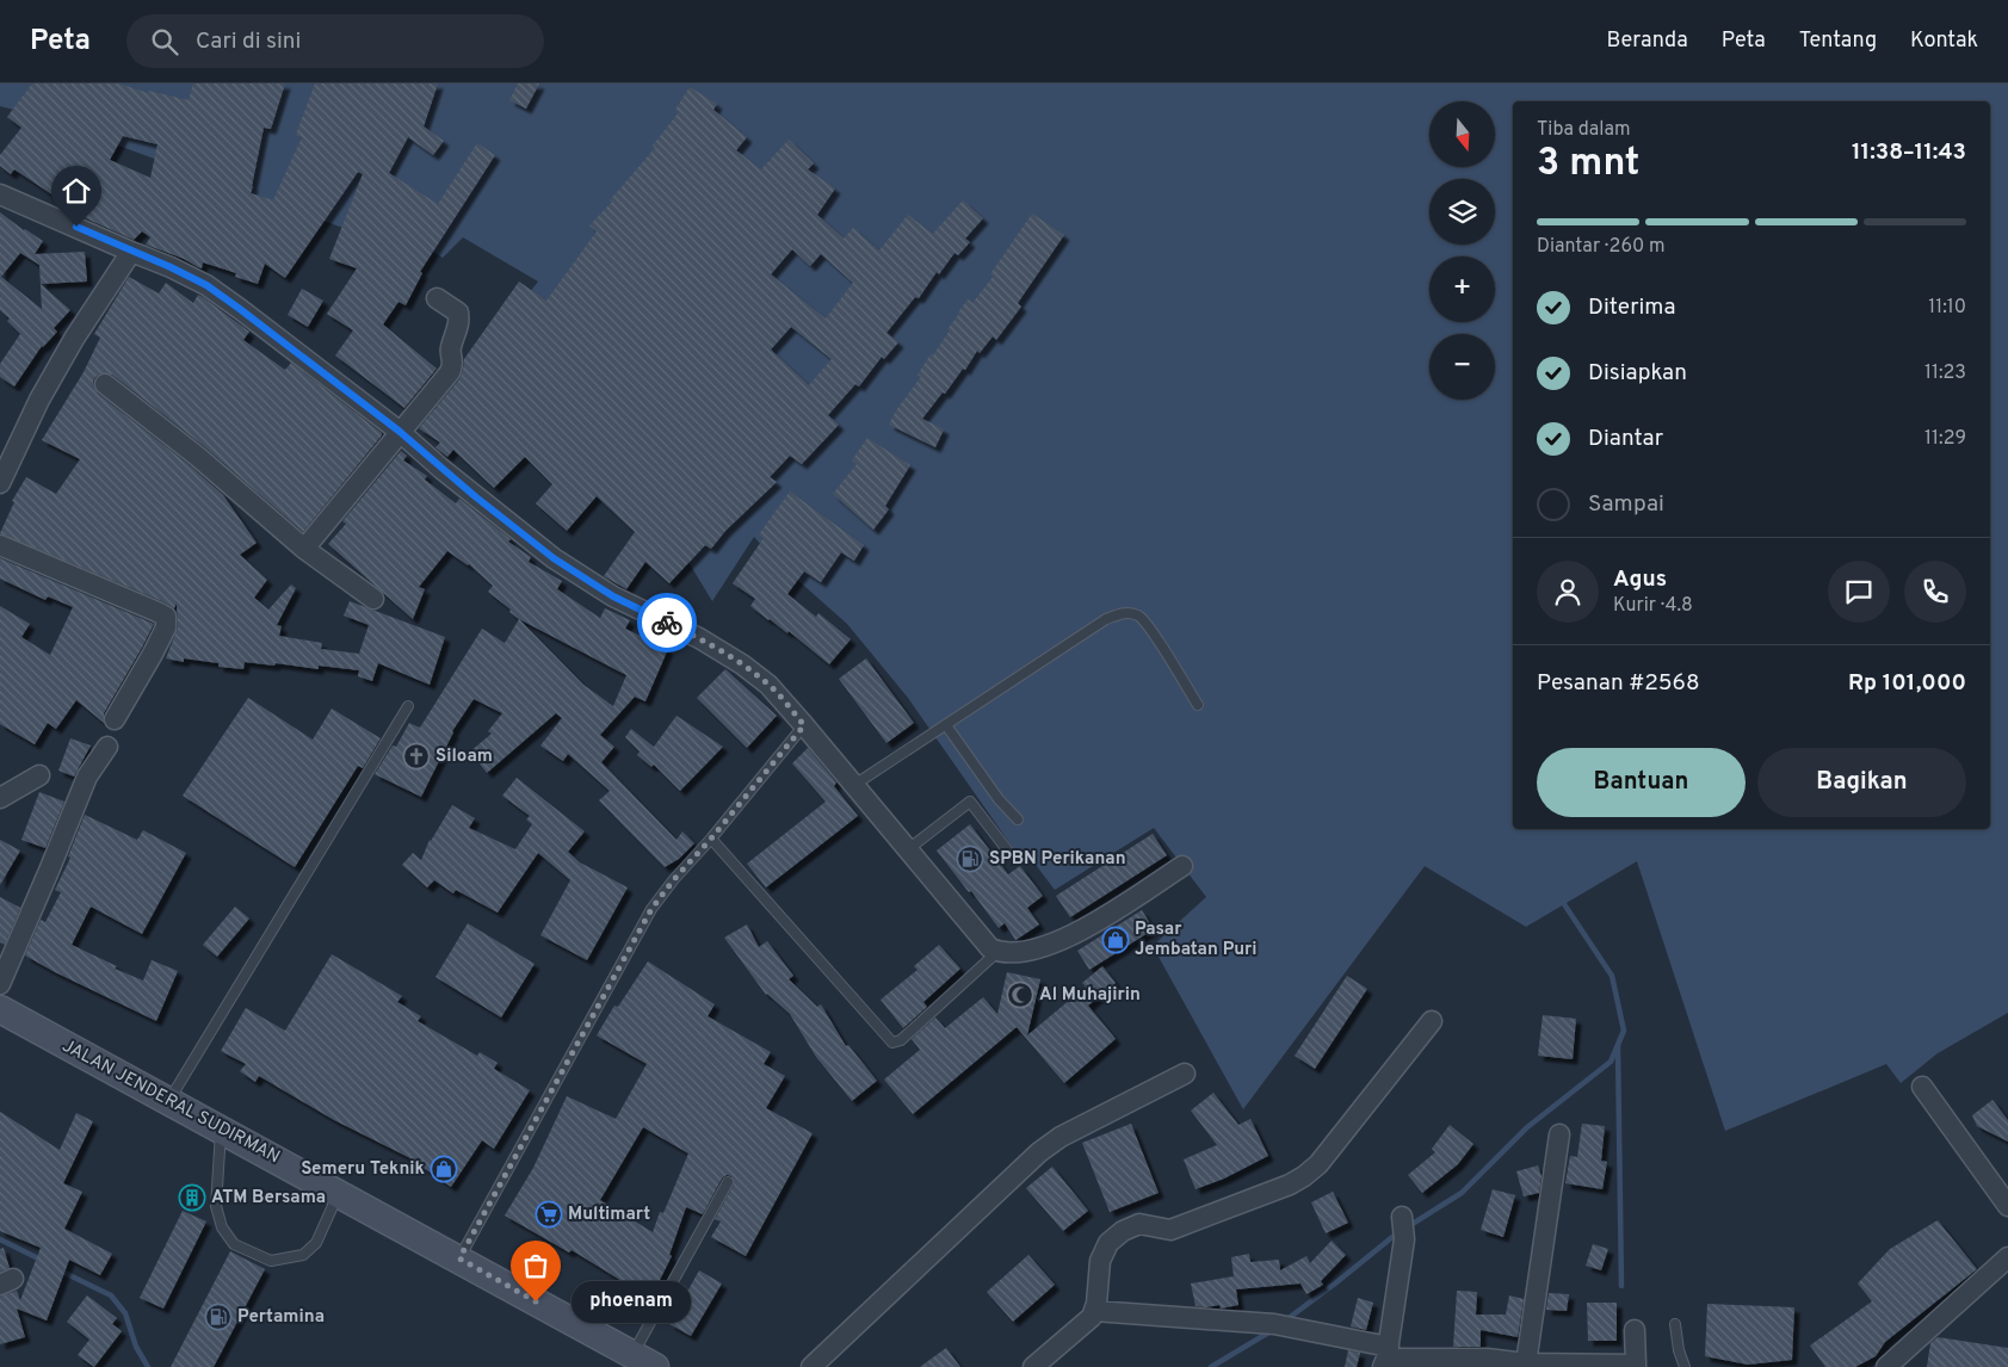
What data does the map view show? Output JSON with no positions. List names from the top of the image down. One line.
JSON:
{"streets":{"main road":["JALAN JENDERAL SUDIRMAN"]},"places":{"church":["Siloam"],"fuel station":["SPBN Perikanan","Pertamina"],"shop":["Pasar Jembatan Puri","Semeru Teknik"],"mosque":["Al Muhajirin"],"building":["ATM Bersama"],"supermarket":["Multimart"],"other":["phoenam"]},"north":"bottom","page":{"header":"Peta","search":"Cari di sini","nav":["Beranda","Peta","Tentang","Kontak"],"map_buttons":["+","−"],"heading":["3 mnt","Tiba dalam","11:38–11:43"],"panel":["Agus","Kurir · 4.8","Pesanan #2568","Rp 101,000"],"bar":"Diantar · 260 m","list":[["Diterima","11:10"],["Disiapkan","11:23"],["Diantar","11:29"],"Sampai"],"buttons":["Bantuan","Bagikan"],"bubble":"phoenam"}}
